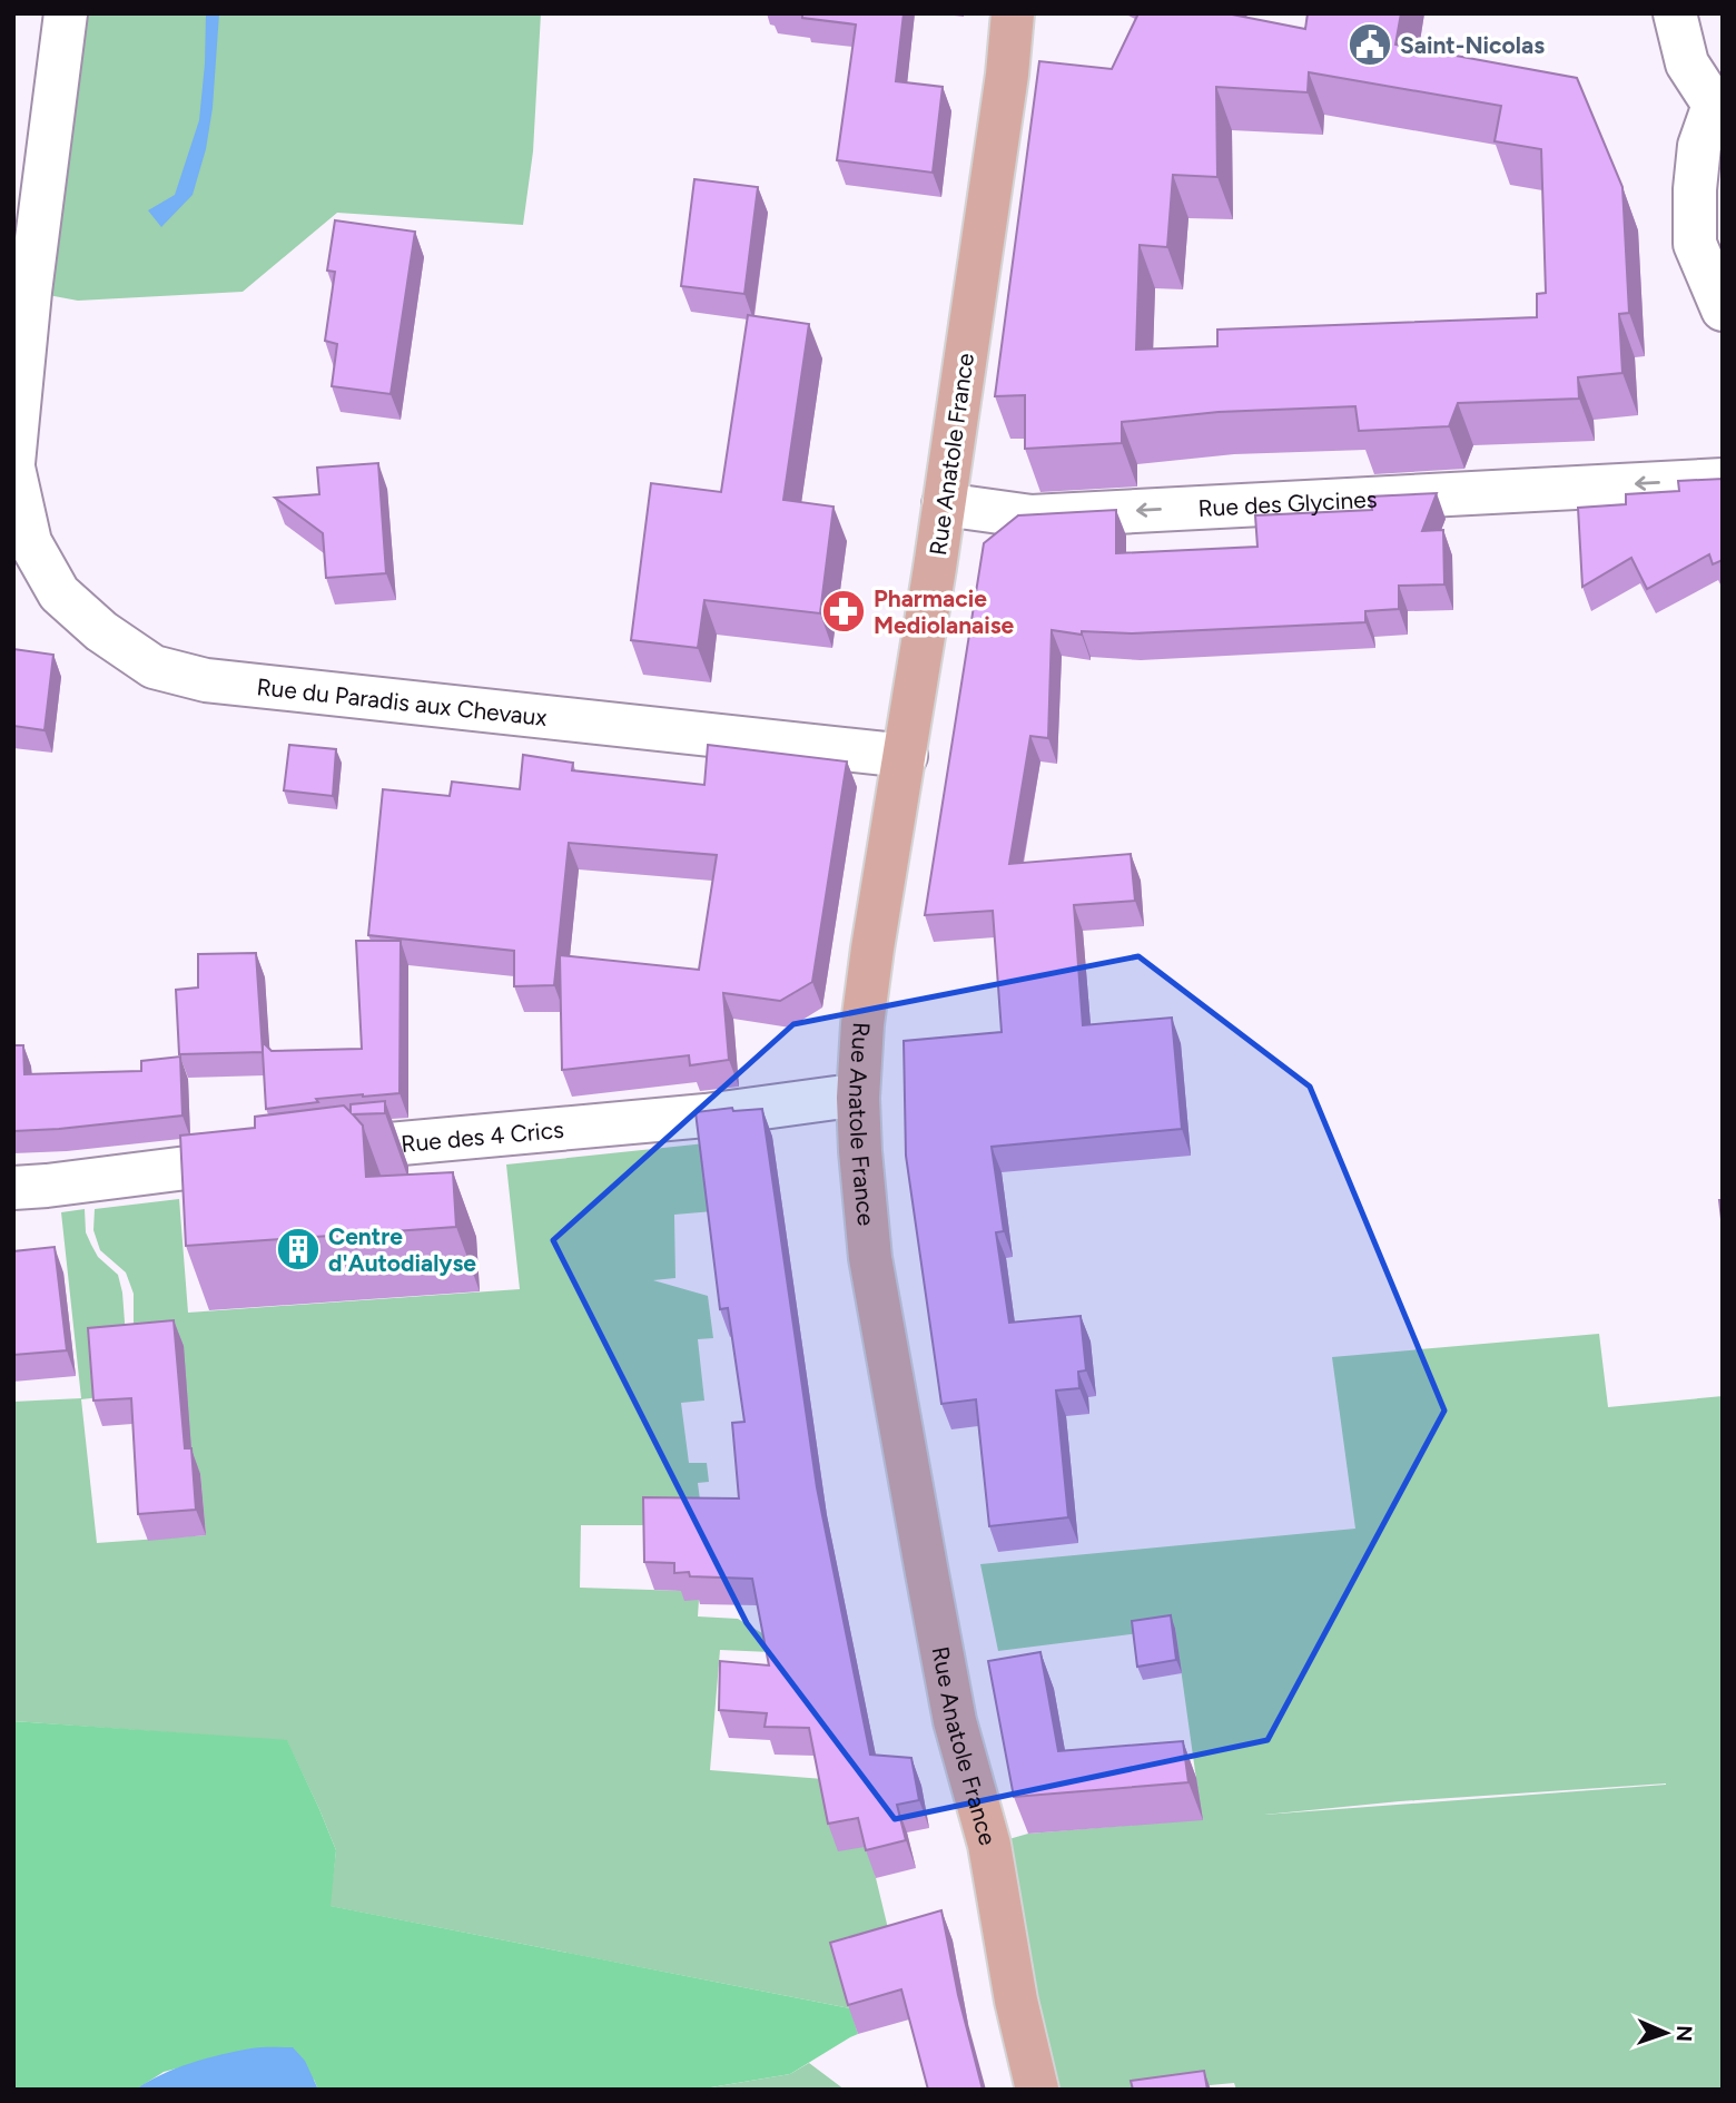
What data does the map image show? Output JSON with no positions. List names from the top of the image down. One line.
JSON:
{"streets":{"main road":["Rue Anatole France"],"street":["Rue des Glycines","Rue du Paradis aux Chevaux","Rue des 4 Crics"]},"crossings":[["Rue Anatole France","Rue des Glycines"],["Rue Anatole France","Rue du Paradis aux Chevaux"],["Rue Anatole France","Rue des 4 Crics"]],"one_way":["Rue des Glycines"],"places":{"public building":["Saint-Nicolas"],"pharmacy":["Pharmacie Mediolanaise"],"building":["Centre d'Autodialyse"]},"north":"right"}
